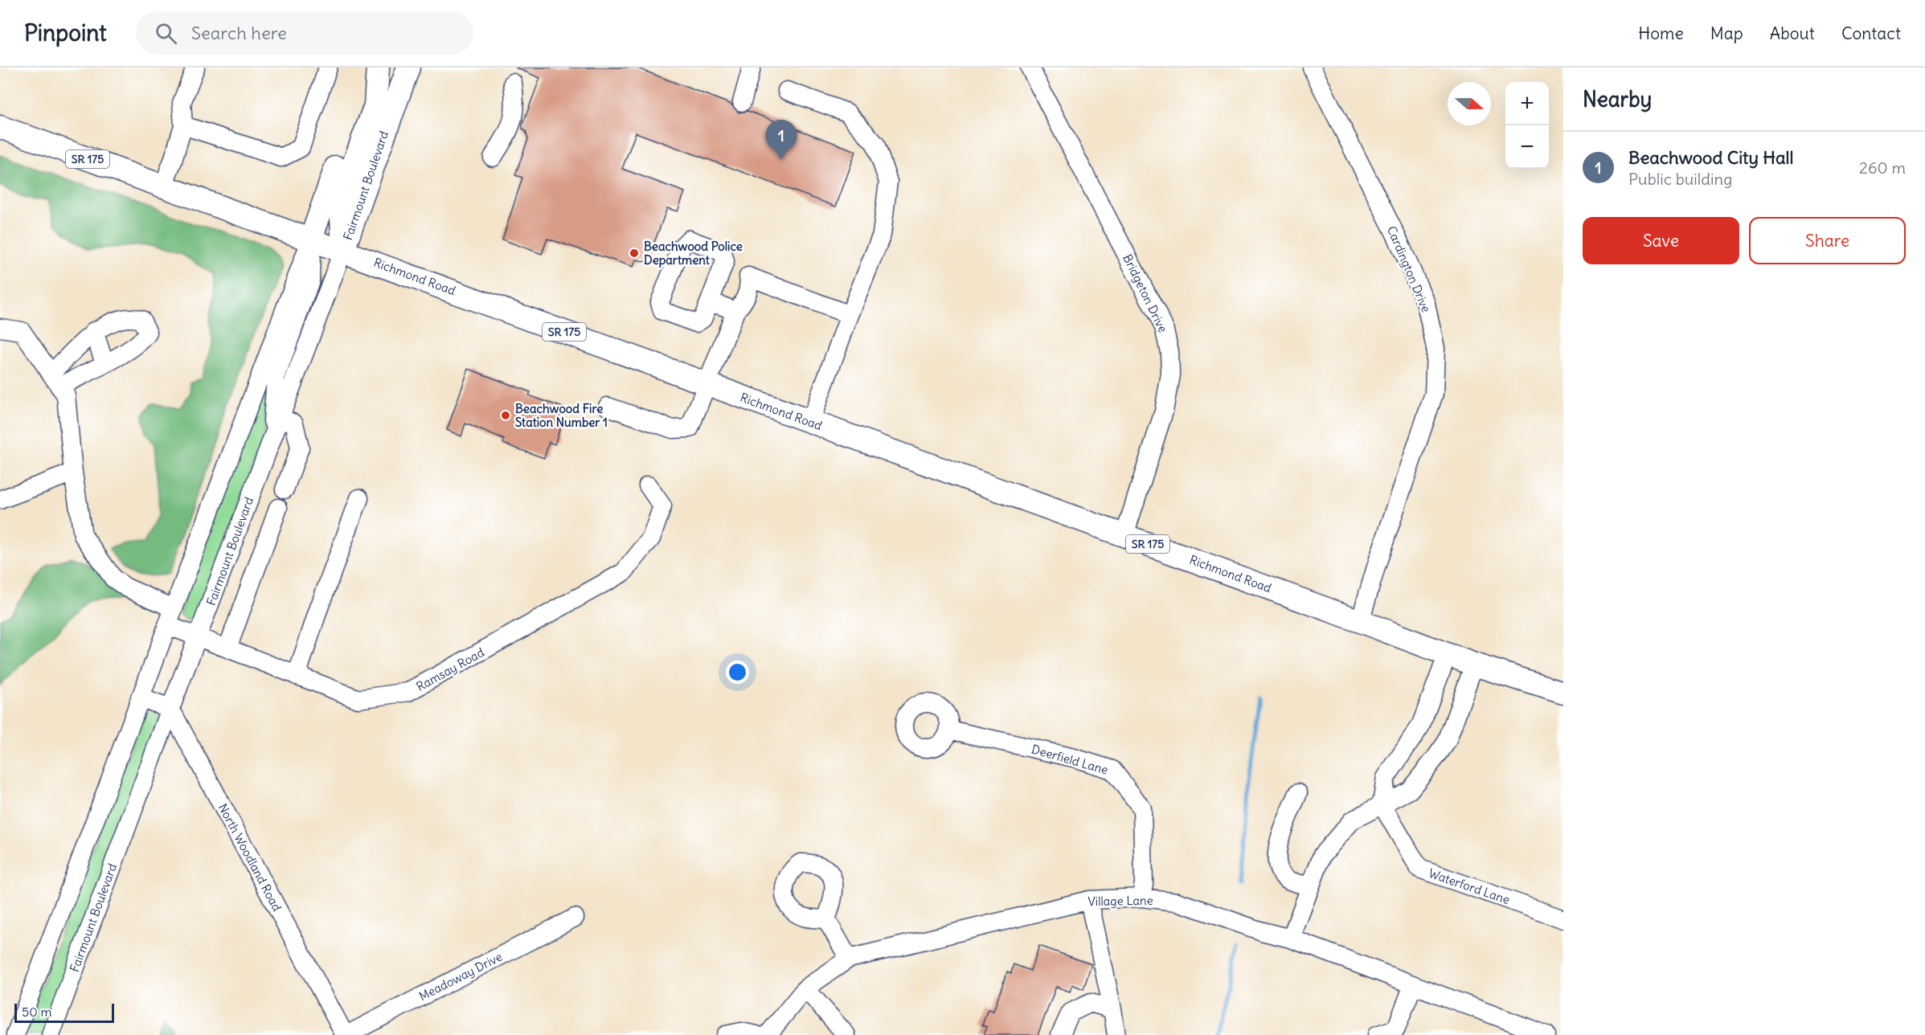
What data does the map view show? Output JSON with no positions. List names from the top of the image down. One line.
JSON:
{"streets":{"main road":["SR 175","Fairmount Boulevard","Richmond Road"],"street":["Cardington Drive","Bridgeton Drive","Ramsay Road","Deerfield Lane","North Woodland Road","Waterford Lane","Village Lane","Meadoway Drive"]},"crossings":[["Fairmount Boulevard","Richmond Road"],["Fairmount Boulevard","Ramsay Road"],["Fairmount Boulevard","North Woodland Road"],["Cardington Drive","Richmond Road"],["Richmond Road","Bridgeton Drive"],["Deerfield Lane","Village Lane"],["North Woodland Road","Meadoway Drive"]],"places":["Beachwood Police Department","Beachwood Fire Station Number 1"],"scale_bar":"50 m","north":"right","page":{"header":"Pinpoint","search":"Search here","nav":["Home","Map","About","Contact"],"heading":"Nearby","map_buttons":["+","−"],"pins":"1","list":[{"mark":"1","name":"Beachwood City Hall","note":"Public building","value":"260 m"}],"buttons":["Save","Share"],"scale":"50 m"}}
